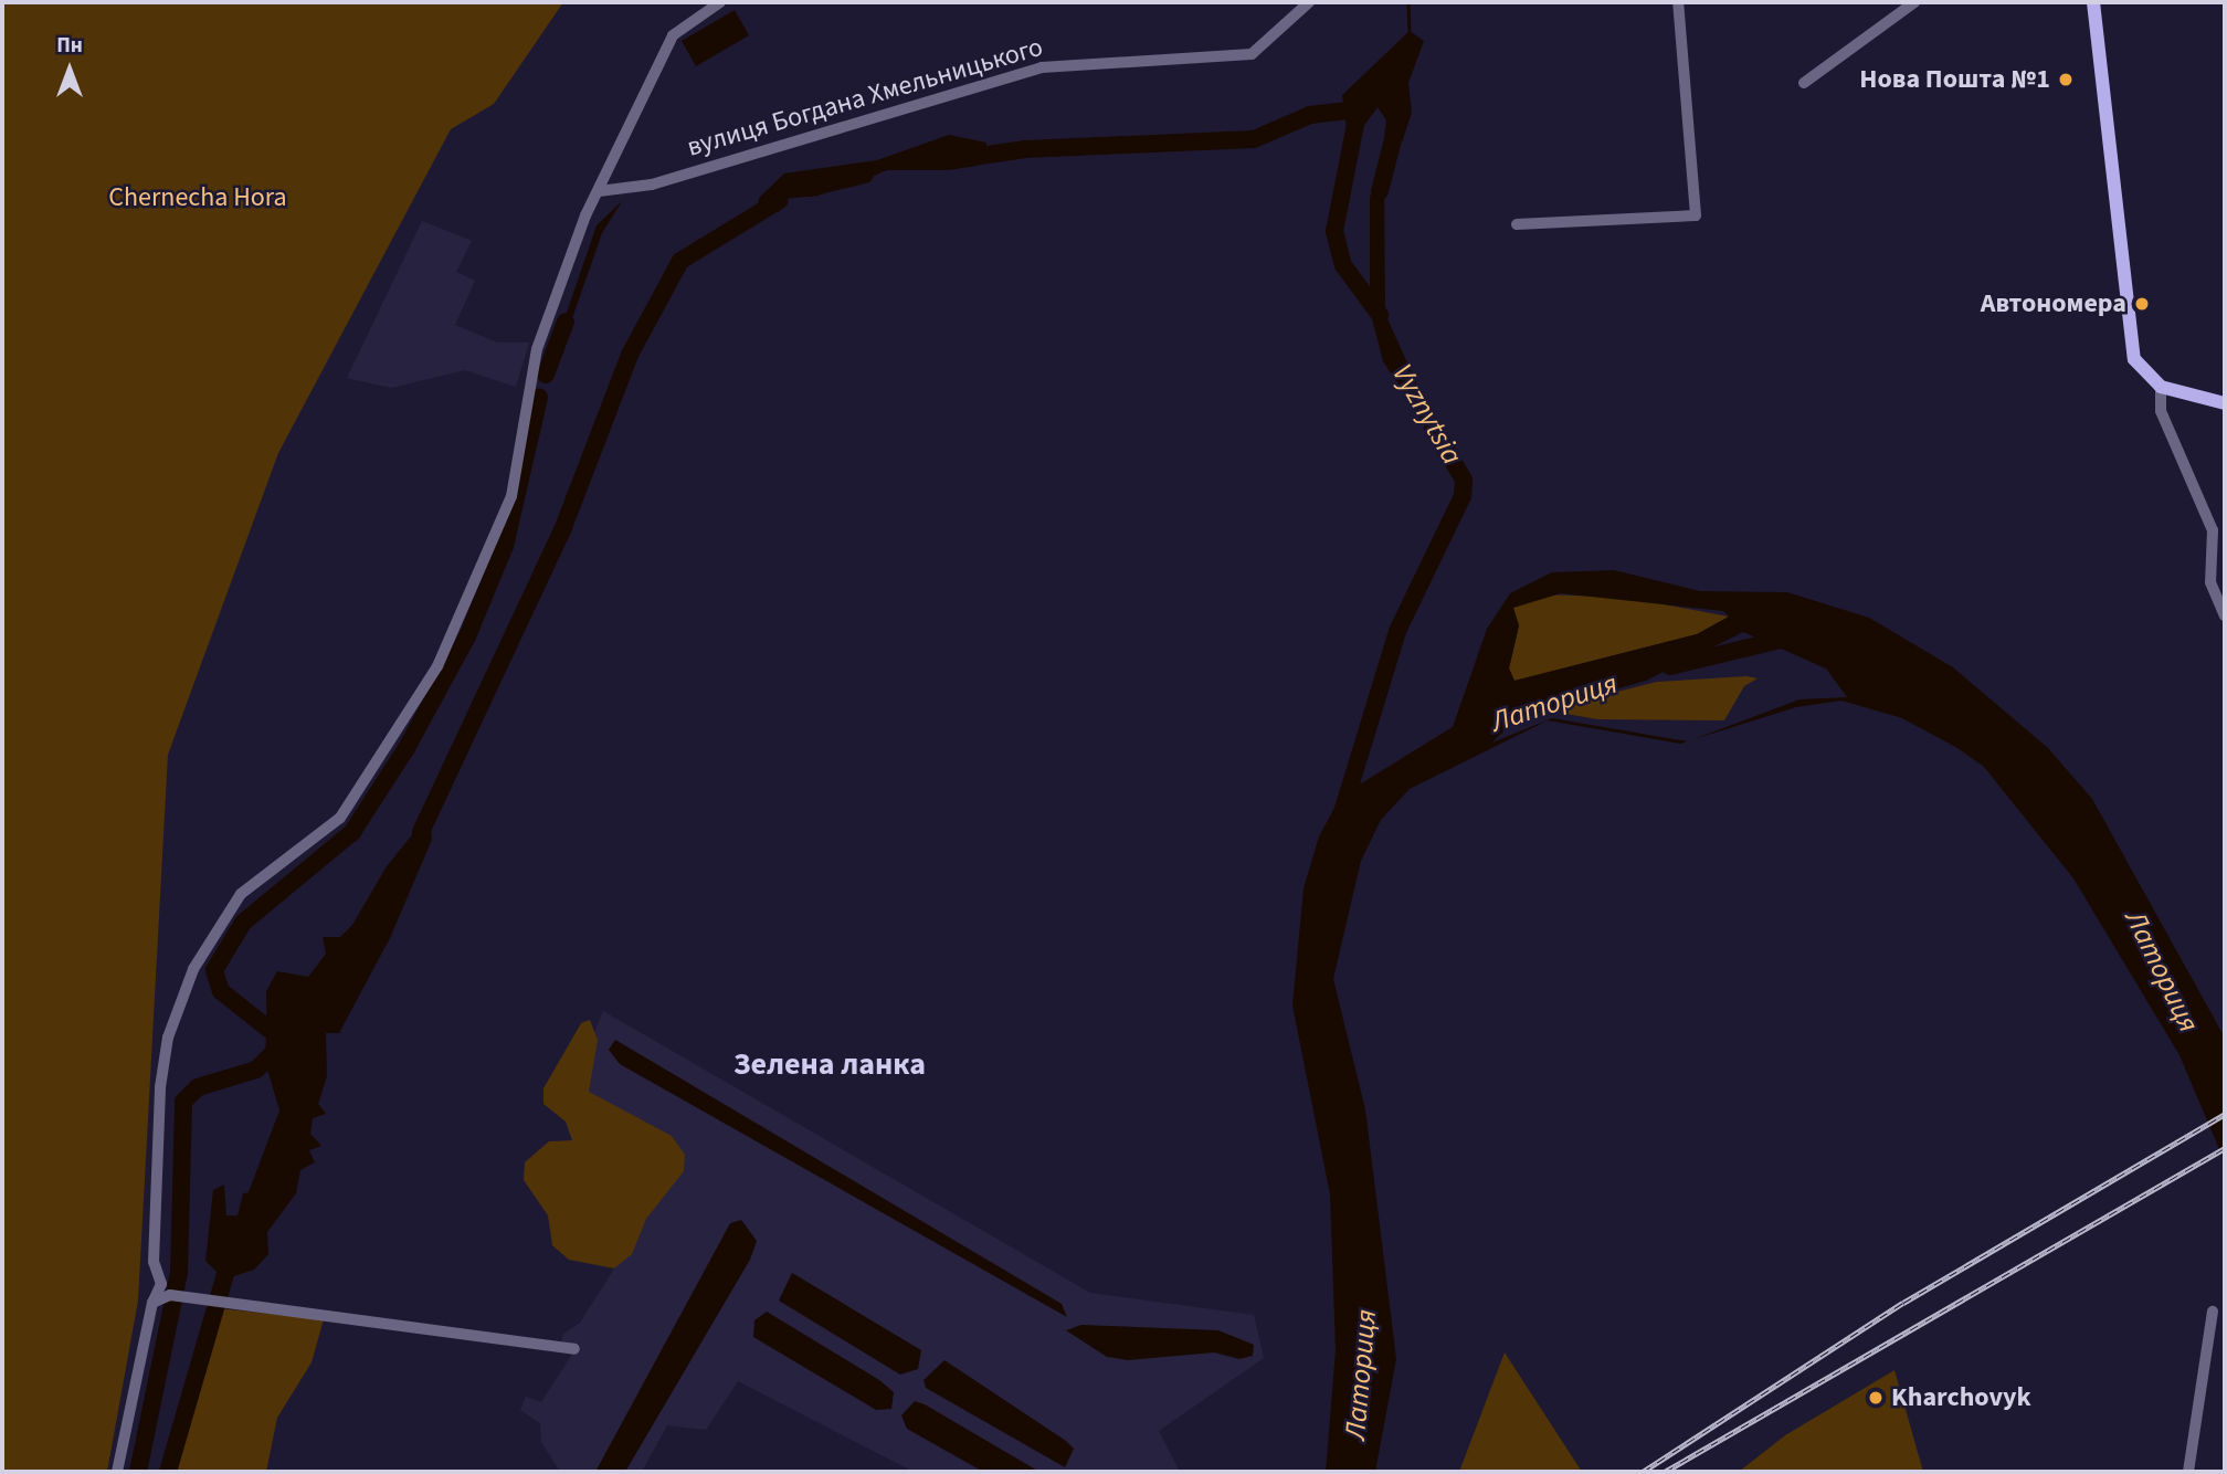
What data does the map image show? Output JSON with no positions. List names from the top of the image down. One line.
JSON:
{"streets":{"street":["вулиця Богдана Хмельницького"]},"districts":["Зелена ланка"],"water":["Vyznytsia","Латориця"],"parks":["Chernecha Hora"],"places":["Нова Пошта №1","Автономера","Kharchovyk"],"north":"top"}
